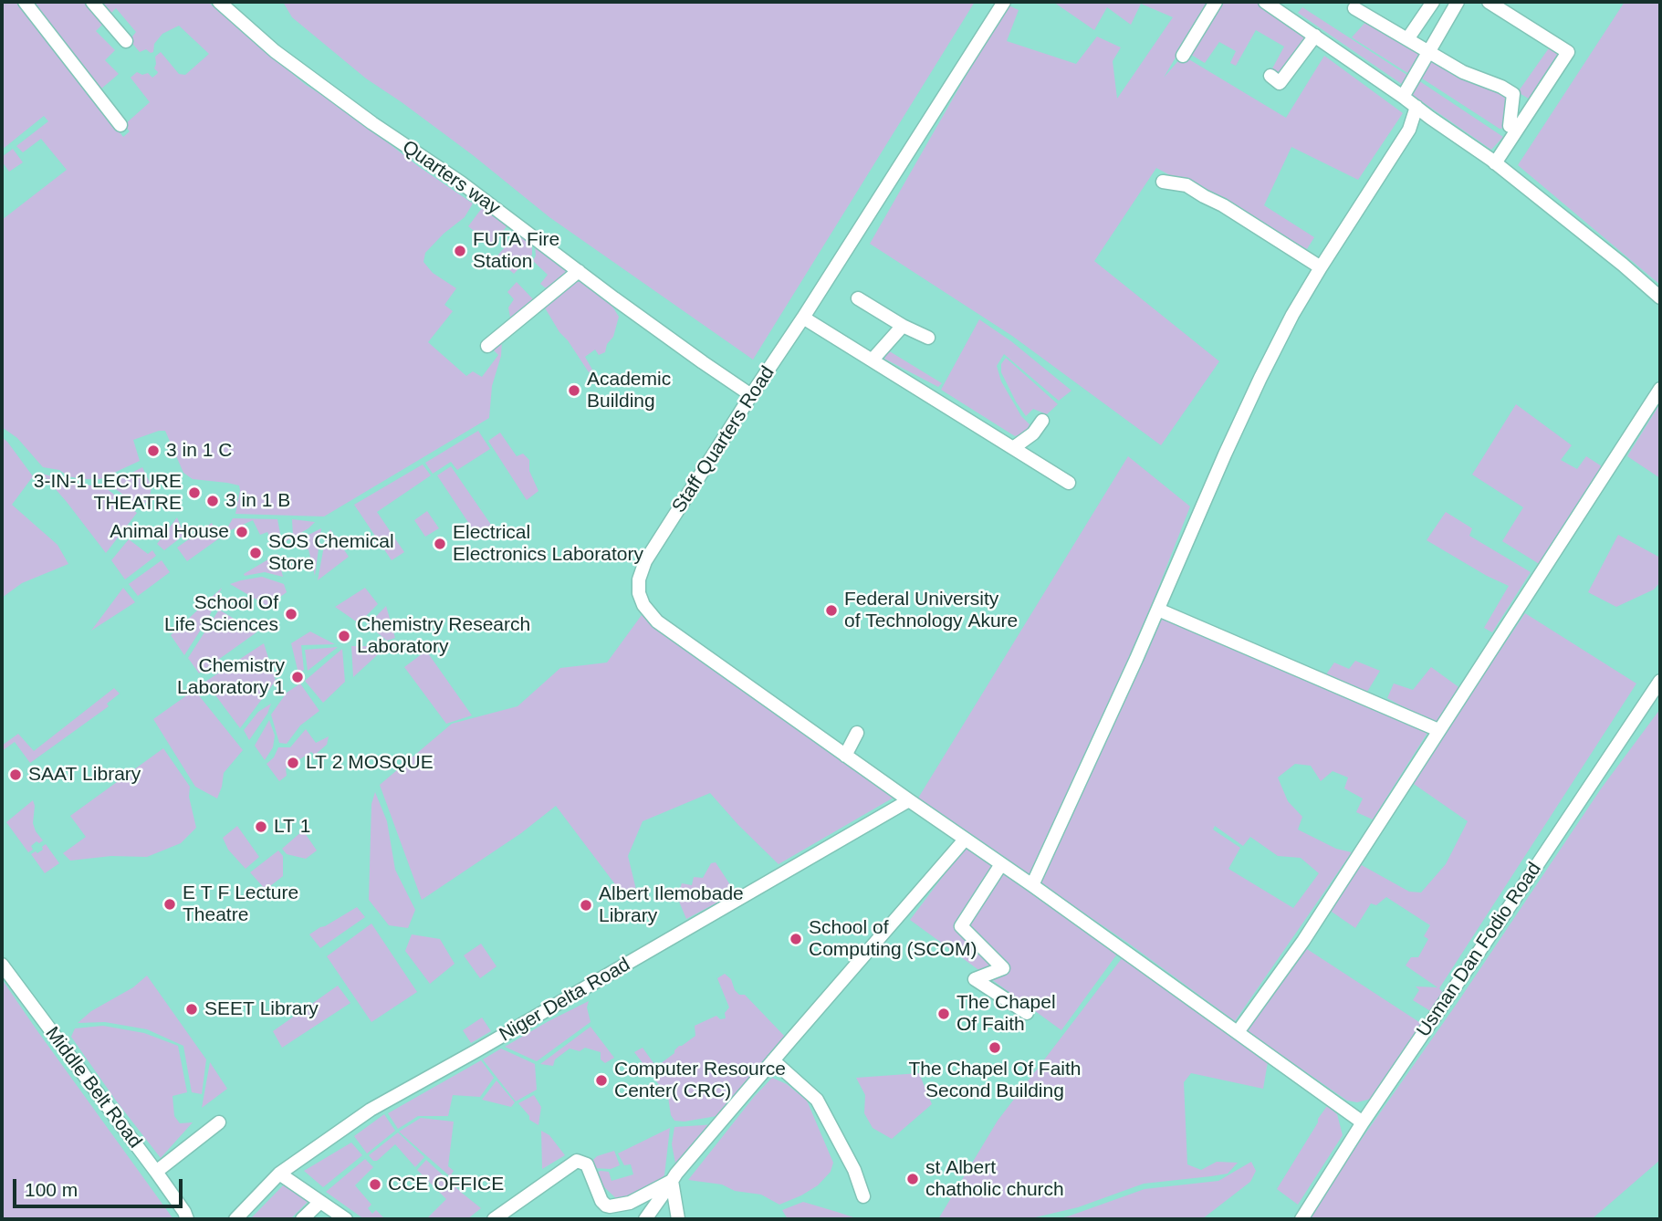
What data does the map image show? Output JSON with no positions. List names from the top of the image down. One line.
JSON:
{"streets":{"street":["Quarters way","Staff Quarters Road","Usman Dan Fodio Road","Niger Delta Road","Middle Belt Road"]},"crossings":[["Quarters way","Staff Quarters Road"],["Staff Quarters Road","Usman Dan Fodio Road"],["Staff Quarters Road","Niger Delta Road"]],"places":["FUTA Fire Station","Academic Building","3 in 1 C","3-IN-1 LECTURE THEATRE","3 in 1 B","Animal House","Electrical Electronics Laboratory","SOS Chemical Store","Federal University of Technology Akure","School Of Life Sciences","Chemistry Research Laboratory","Chemistry Laboratory 1","LT 2 MOSQUE","SAAT Library","LT 1","E T F Lecture Theatre","Albert Ilemobade Library","School of Computing (SCOM)","SEET Library","The Chapel Of Faith","The Chapel Of Faith Second Building","Computer Resource Center( CRC)","st Albert chatholic church","CCE OFFICE"],"scale_bar":"100 m"}
